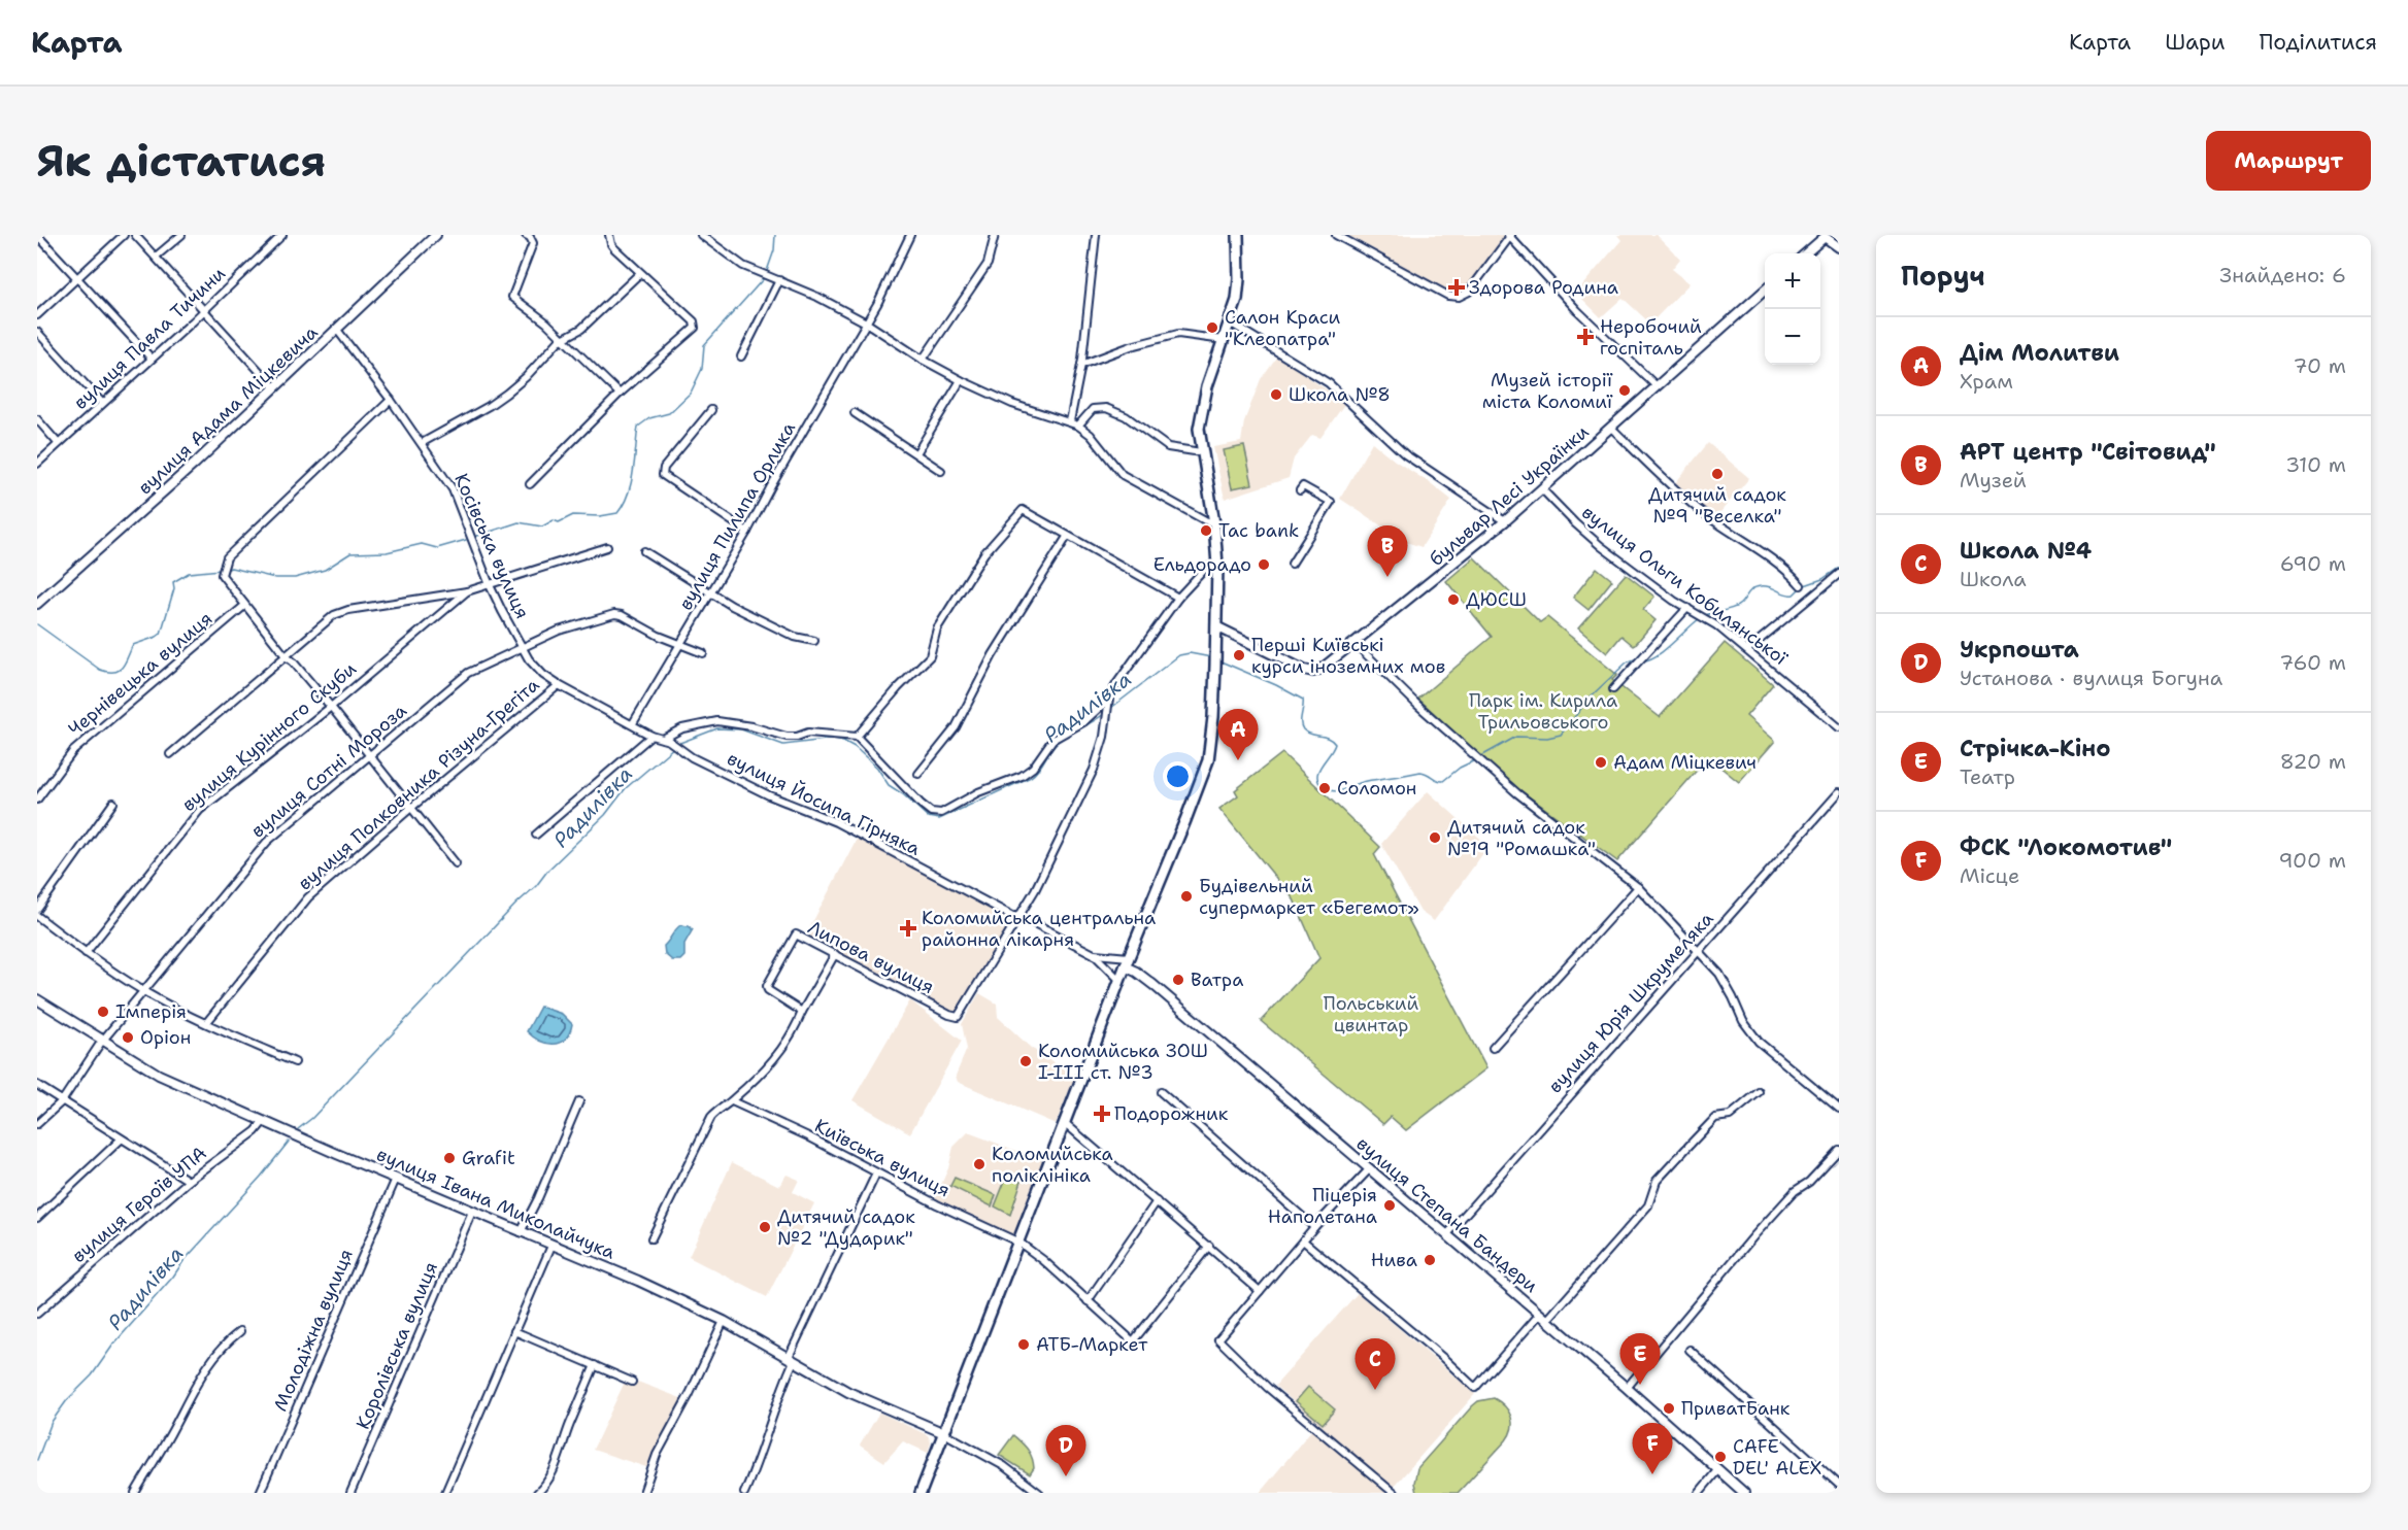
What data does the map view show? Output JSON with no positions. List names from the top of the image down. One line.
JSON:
{"streets":{"street":["вулиця Павла Тичини","вулиця Адама Міцкевича","бульвар Лесі Українки","вулиця Пилипа Орлика","Косівська вулиця","вулиця Ольги Кобилянської","Чернівецька вулиця","вулиця Курінного Скуби","вулиця Сотні Мороза","вулиця Полковника Різуна-Грегіта","вулиця Йосипа Гірняка","Липова вулиця","вулиця Юрія Шкрумеляка","Київська вулиця","вулиця Івана Миколайчука","вулиця Героїв УПА","вулиця Степана Бандери","Молодіжна вулиця","Королівська вулиця"]},"crossings":[["вулиця Адама Міцкевича","Косівська вулиця"],["бульвар Лесі Українки","вулиця Ольги Кобилянської"],["вулиця Пилипа Орлика","Косівська вулиця"],["вулиця Пилипа Орлика","вулиця Сотні Мороза"],["Косівська вулиця","вулиця Сотні Мороза"],["Косівська вулиця","вулиця Полковника Різуна-Грегіта"],["Косівська вулиця","вулиця Йосипа Гірняка"],["вулиця Сотні Мороза","вулиця Івана Миколайчука"],["вулиця Йосипа Гірняка","Липова вулиця"],["вулиця Юрія Шкрумеляка","вулиця Степана Бандери"],["вулиця Івана Миколайчука","вулиця Героїв УПА"],["вулиця Івана Миколайчука","Молодіжна вулиця"],["вулиця Івана Миколайчука","Королівська вулиця"]],"water":["Радилівка"],"parks":["Парк ім. Кирила Трильовського","Польський цвинтар"],"places":{"health":["Здорова Родина","Неробочий госпіталь","Коломийська центральна районна лікарня","Подорожник"],"other":["Салон Краси \"Клеопатра\"","Музей історії міста Коломиї","Школа №8","Дитячий садок №9 \"Веселка\"","Tac bank","Ельдорадо","ДЮСШ","Перші Київські курси іноземних мов","Адам Міцкевич","Соломон","Дитячий садок №19 \"Ромашка\"","Будівельний супермаркет «Бегемот»","Ватра","Імперія","Оріон","Коломийська ЗОШ І-ІІІ ст. №3","Grafit","Коломийська поліклініка","Піцерія Наполетана","Дитячий садок №2 \"Дударик\"","Нива","АТБ-Маркет","ПриватБанк","CAFE DEL' ALEX"]},"page":{"header":"Карта","nav":["Карта","Шари","Поділитися"],"buttons":"Маршрут","title":"Як дістатися","heading":["Поруч","Знайдено: 6"],"map_buttons":["+","−"],"list":[{"mark":"A","name":"Дім Молитви","note":"Храм","value":"70 m"},{"mark":"B","name":"АРТ центр \"Світовид\"","note":"Музей","value":"310 m"},{"mark":"C","name":"Школа №4","note":"Школа","value":"690 m"},{"mark":"D","name":"Укрпошта","note":"Установа · вулиця Богуна","value":"760 m"},{"mark":"E","name":"Стрічка-Кіно","note":"Театр","value":"820 m"},{"mark":"F","name":"ФСК \"Локомотив\"","note":"Місце","value":"900 m"}],"pins":["B","A","E","C","F","D"]}}
